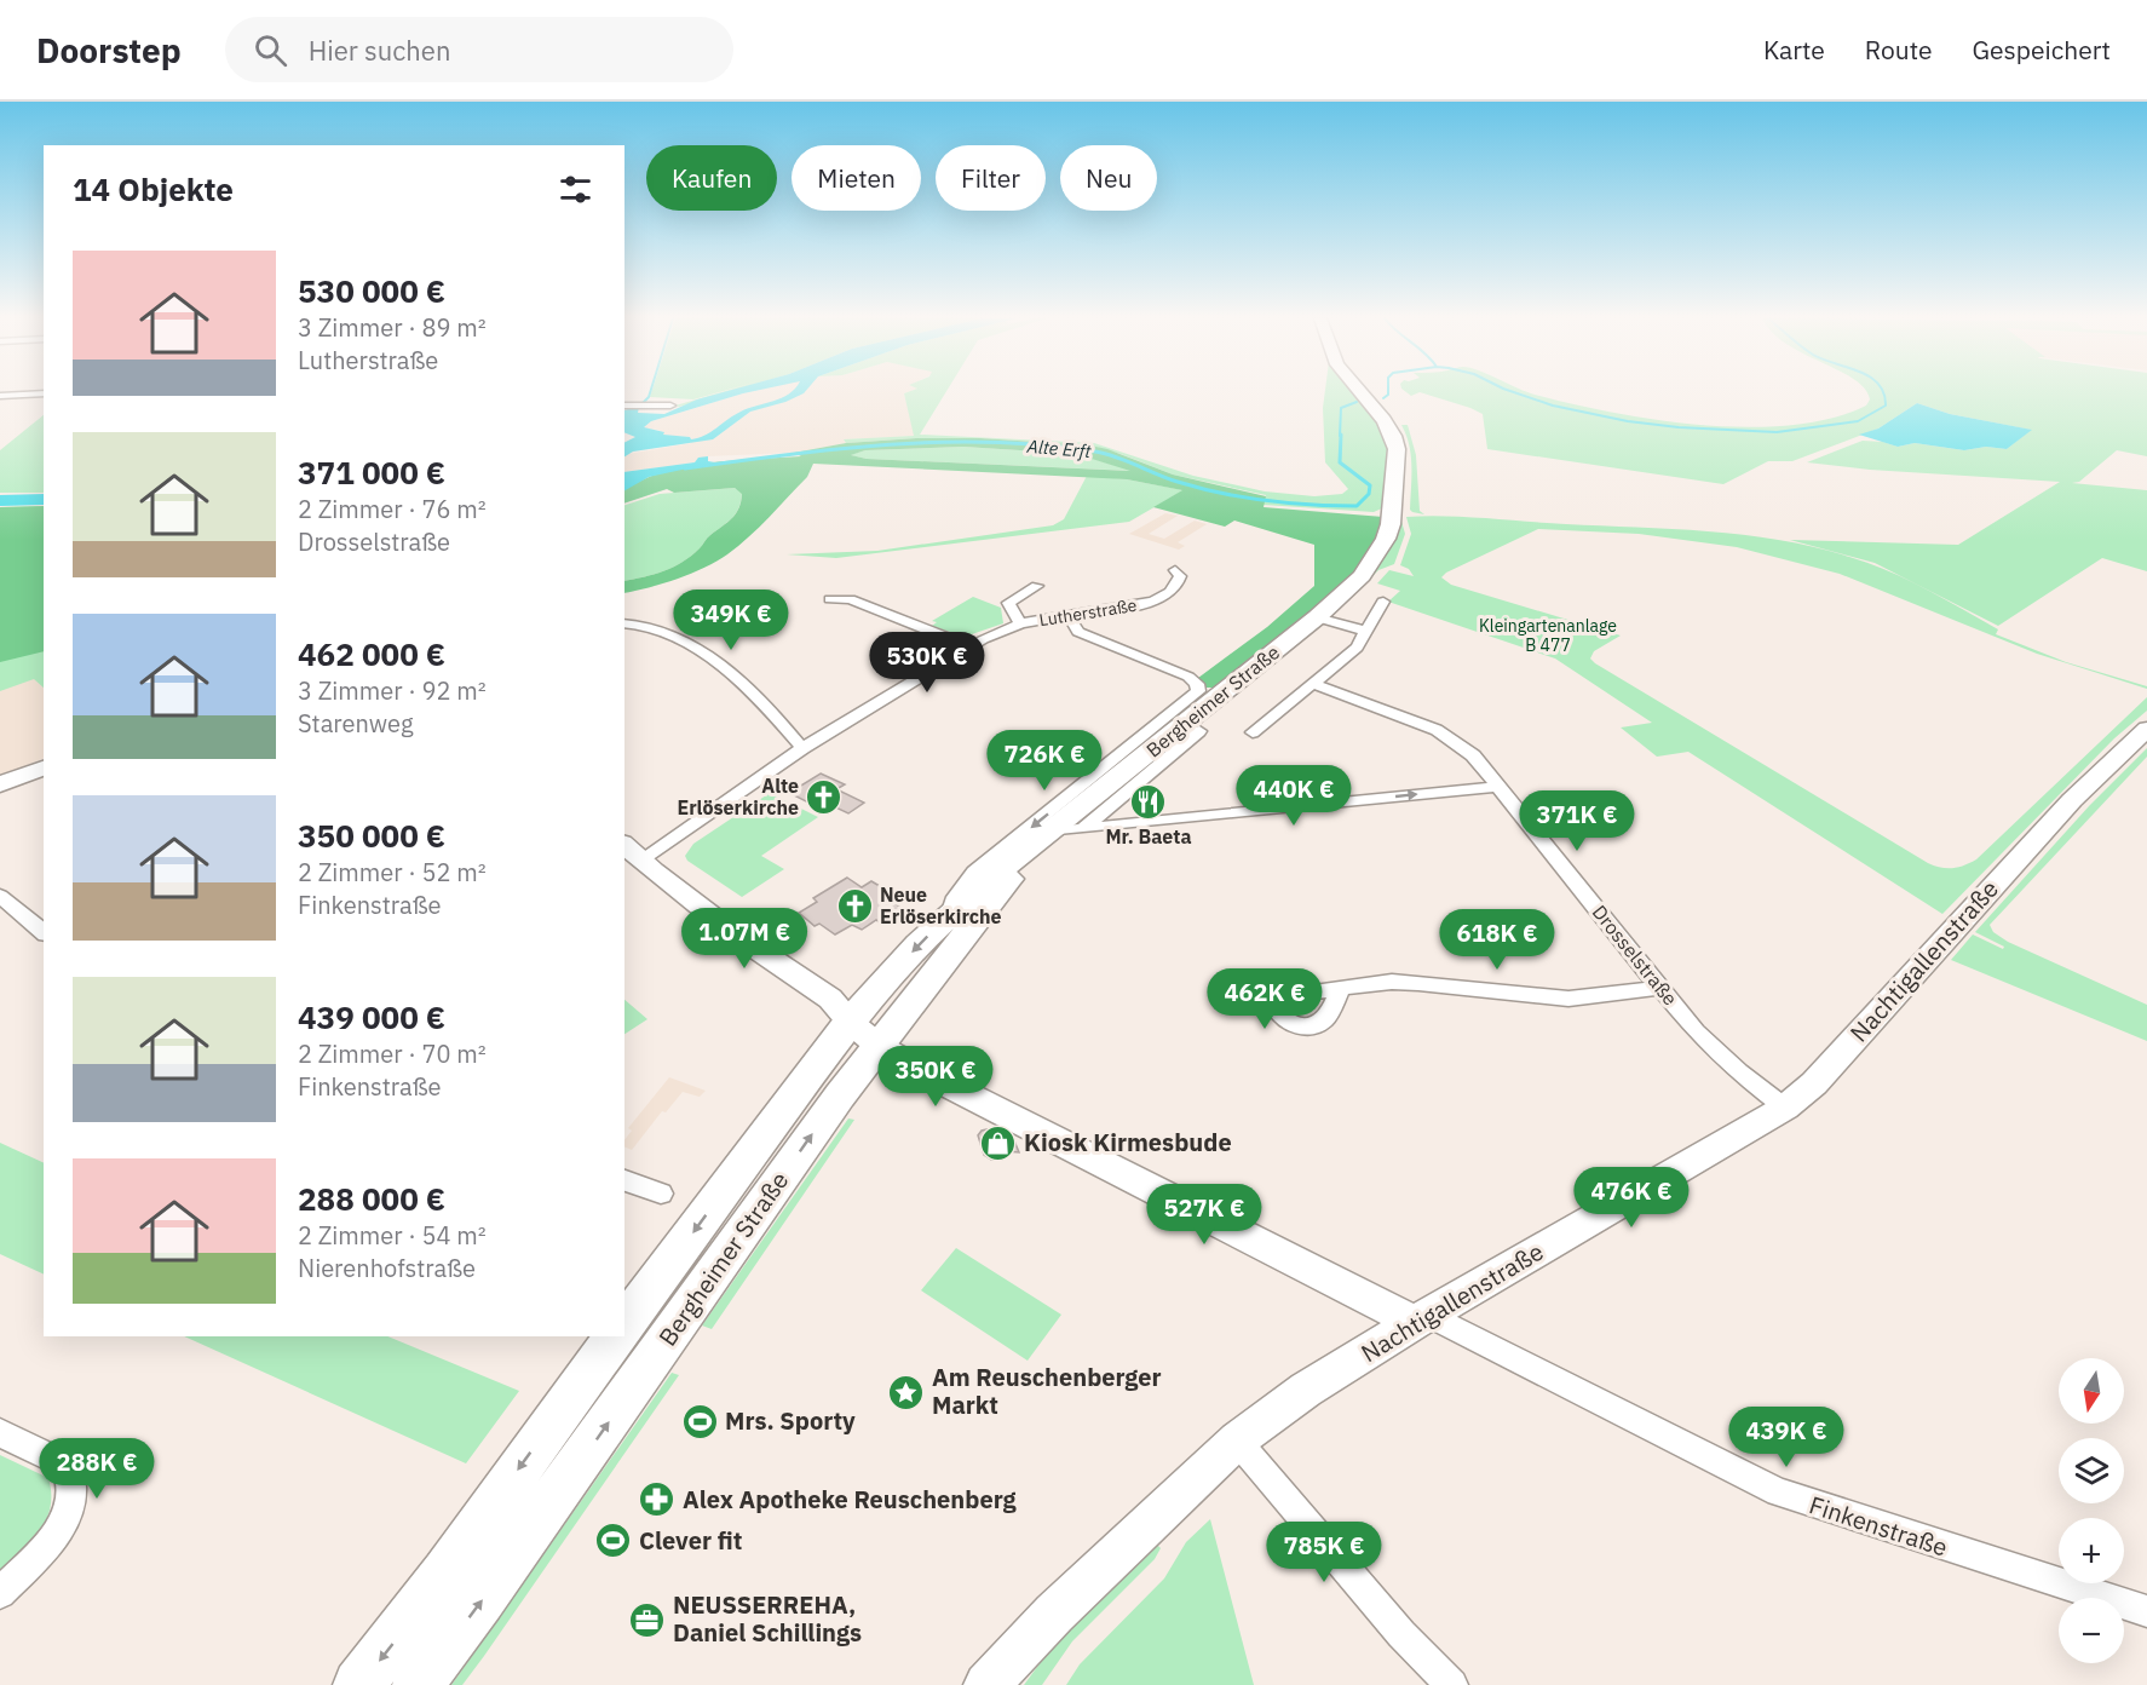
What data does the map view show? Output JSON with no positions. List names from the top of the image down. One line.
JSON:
{"streets":{"main road":["Bergheimer Straße","Nachtigallenstraße","Finkenstraße"],"street":["Lutherstraße","Drosselstraße"]},"crossings":[["Lutherstraße","Bergheimer Straße"],["Lutherstraße","Finkenstraße"],["Bergheimer Straße","Finkenstraße"],["Drosselstraße","Nachtigallenstraße"],["Nachtigallenstraße","Finkenstraße"]],"water":["Alte Erft"],"parks":["Kleingartenanlage B 477"],"places":{"church":["Alte Erlöserkirche","Neue Erlöserkirche"],"restaurant":["Mr. Baeta"],"shop":["Kiosk Kirmesbude"],"place":["Am Reuschenberger Markt"],"sports":["Mrs. Sporty","Clever fit"],"pharmacy":["Alex Apotheke Reuschenberg"],"office":["NEUSSERREHA, Daniel Schillings"]},"north":"bottom","page":{"header":"Doorstep","search":"Hier suchen","nav":["Karte","Route","Gespeichert"],"chip":["Kaufen","Mieten","Filter","Neu"],"heading":"14 Objekte","list":[{"name":"530 000 €","note":"3 Zimmer · 89 m² · Lutherstraße"},{"name":"371 000 €","note":"2 Zimmer · 76 m² · Drosselstraße"},{"name":"462 000 €","note":"3 Zimmer · 92 m² · Starenweg"},{"name":"350 000 €","note":"2 Zimmer · 52 m² · Finkenstraße"},{"name":"439 000 €","note":"2 Zimmer · 70 m² · Finkenstraße"},{"name":"288 000 €","note":"2 Zimmer · 54 m² · Nierenhofstraße"}],"price":["349K €","530K €","726K €","440K €","371K €","1.07M €","618K €","462K €","350K €","476K €","527K €","439K €","288K €","785K €"],"map_buttons":["+","−"]}}
